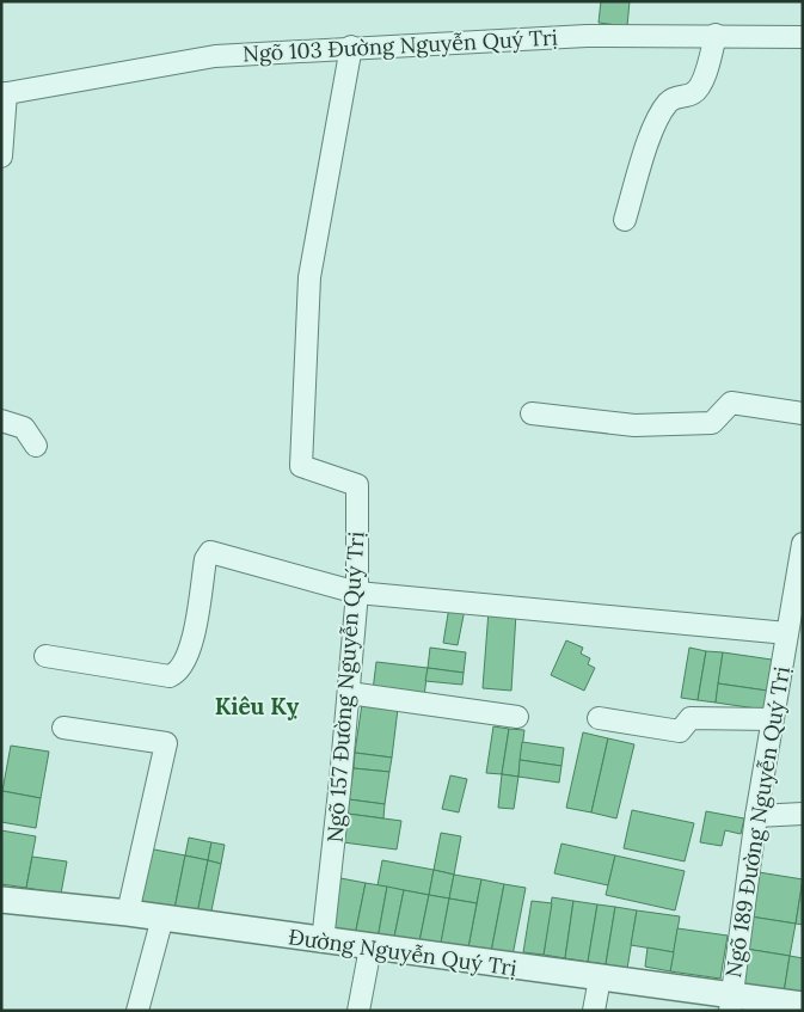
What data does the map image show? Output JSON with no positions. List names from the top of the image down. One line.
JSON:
{"streets":{"street":["Ngõ 103 Đường Nguyễn Quý Trị","Ngõ 157 Đường Nguyễn Quý Trị","Ngõ 189 Đường Nguyễn Quý Trị","Đường Nguyễn Quý Trị"]},"crossings":[["Ngõ 103 Đường Nguyễn Quý Trị","Ngõ 157 Đường Nguyễn Quý Trị"],["Ngõ 157 Đường Nguyễn Quý Trị","Đường Nguyễn Quý Trị"],["Ngõ 189 Đường Nguyễn Quý Trị","Đường Nguyễn Quý Trị"]],"districts":["Kiêu Kỵ"]}
